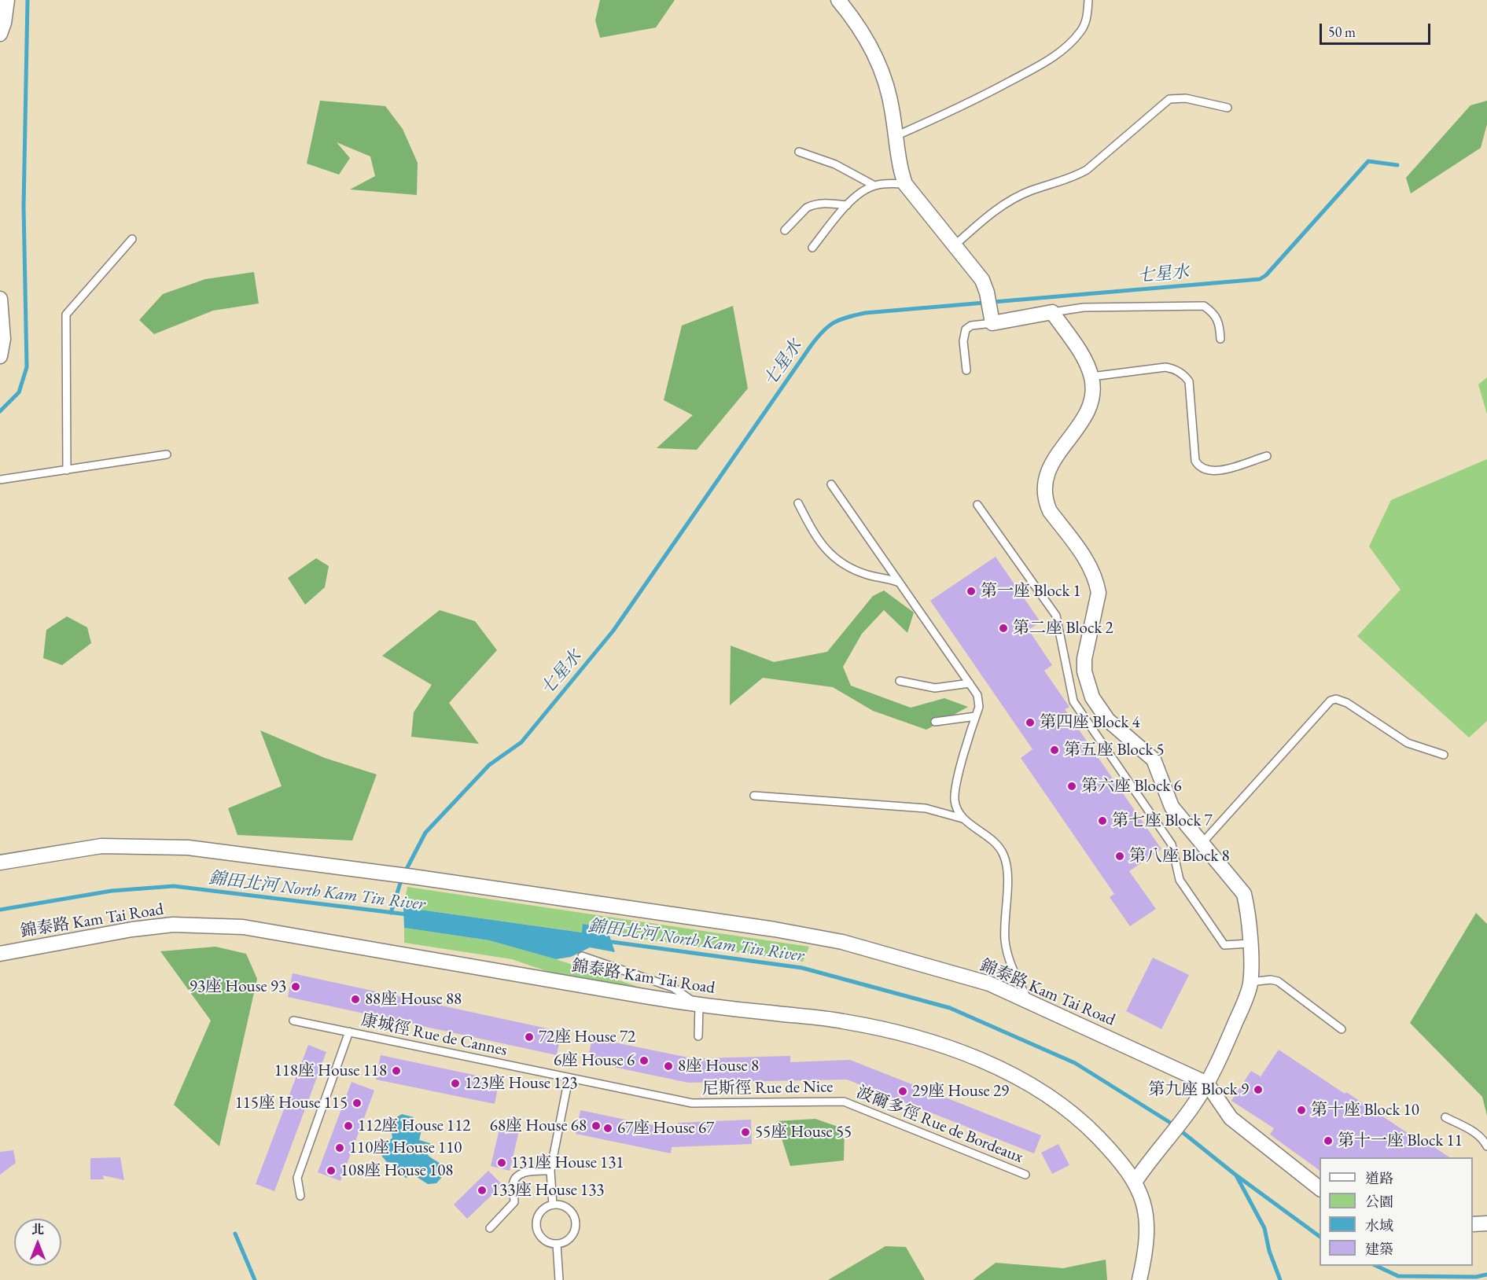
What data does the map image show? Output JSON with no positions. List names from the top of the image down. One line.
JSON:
{"streets":{"street":["錦泰路 Kam Tai Road"],"lane":["康城徑 Rue de Cannes","尼斯徑 Rue de Nice","波爾多徑 Rue de Bordeaux"]},"crossings":[["康城徑 Rue de Cannes","尼斯徑 Rue de Nice"],["尼斯徑 Rue de Nice","波爾多徑 Rue de Bordeaux"]],"water":["七星水","錦田北河 North Kam Tin River"],"places":["第一座 Block 1","第二座 Block 2","第四座 Block 4","第五座 Block 5","第六座 Block 6","第七座 Block 7","第八座 Block 8","93座 House 93","88座 House 88","72座 House 72","6座 House 6","8座 House 8","118座 House 118","123座 House 123","第九座 Block 9","29座 House 29","115座 House 115","第十座 Block 10","112座 House 112","68座 House 68","67座 House 67","55座 House 55","第十一座 Block 11","110座 House 110","131座 House 131","108座 House 108","133座 House 133"],"legend":["道路","公園","水域","建築"],"scale_bar":"50 m","north":"top"}
